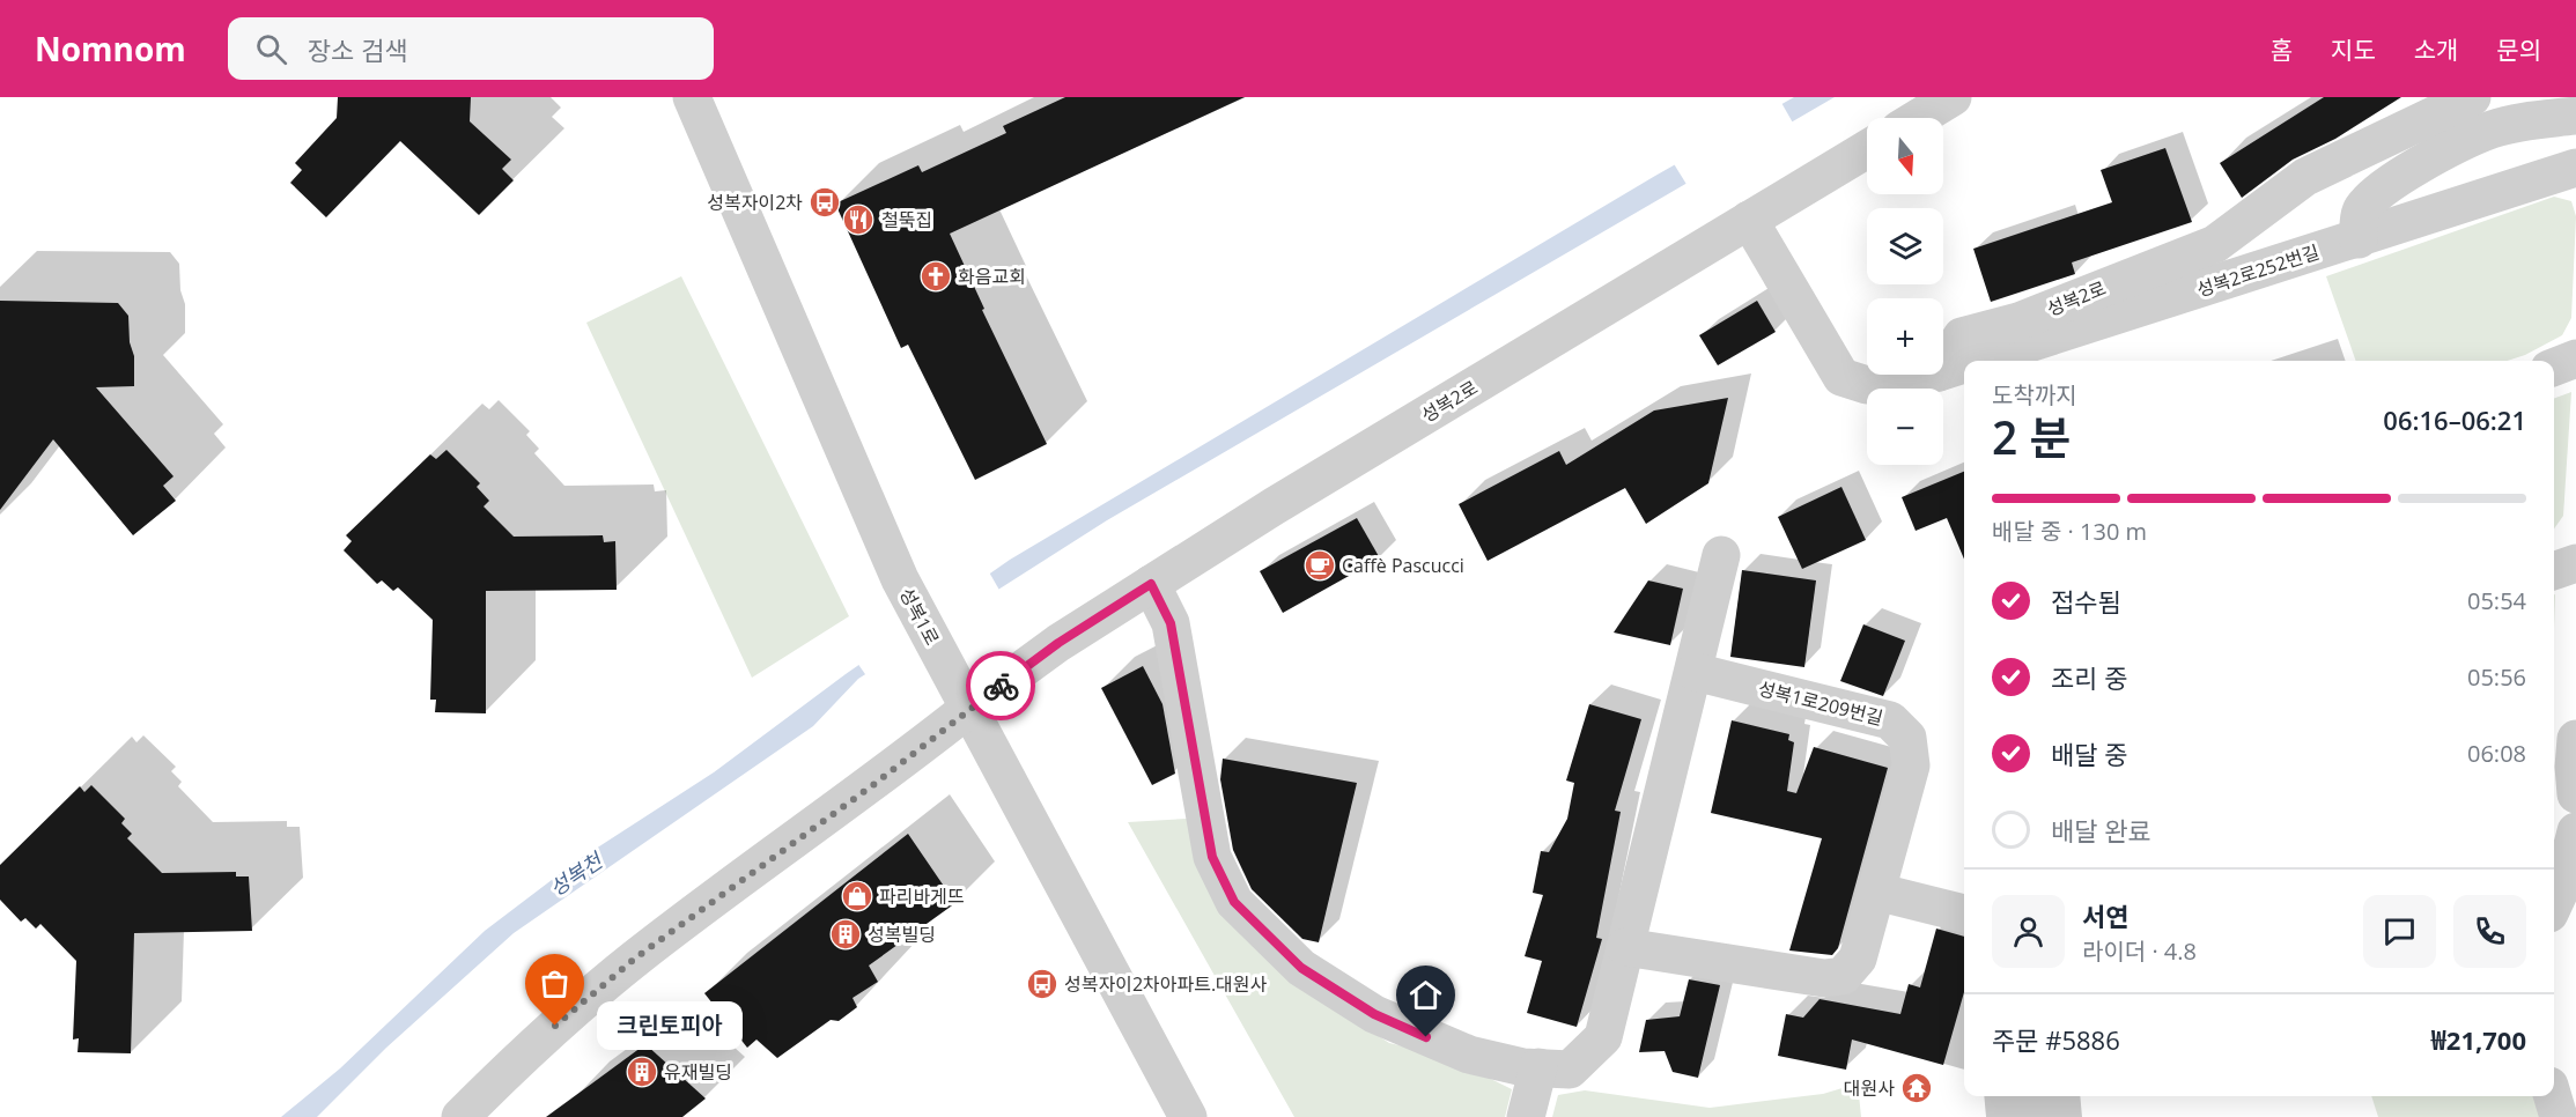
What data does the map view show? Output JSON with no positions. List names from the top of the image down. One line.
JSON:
{"streets":{"street":["성복2로252번길","성복2로","성복1로","성복1로209번길"]},"crossings":[["성복2로","성복1로"]],"water":["성복천"],"places":{"bus stop":["성복자이2차","성복자이2차아파트.대원사"],"restaurant":["철뚝집"],"church":["화음교회"],"cafe":["Caffè Pascucci"],"shop":["파리바게뜨"],"building":["성복빌딩","유재빌딩"],"other":["크린토피아"],"temple":["대원사"]},"north":"bottom","page":{"header":"Nomnom","search":"장소 검색","nav":["홈","지도","소개","문의"],"map_buttons":["+","−"],"heading":["2 분","도착까지","06:16–06:21"],"panel":["서연","라이더 · 4.8","주문 #5886","₩21,700"],"bar":"배달 중 · 130 m","list":[["접수됨","05:54"],["조리 중","05:56"],["배달 중","06:08"],"배달 완료"],"bubble":"크린토피아"}}
